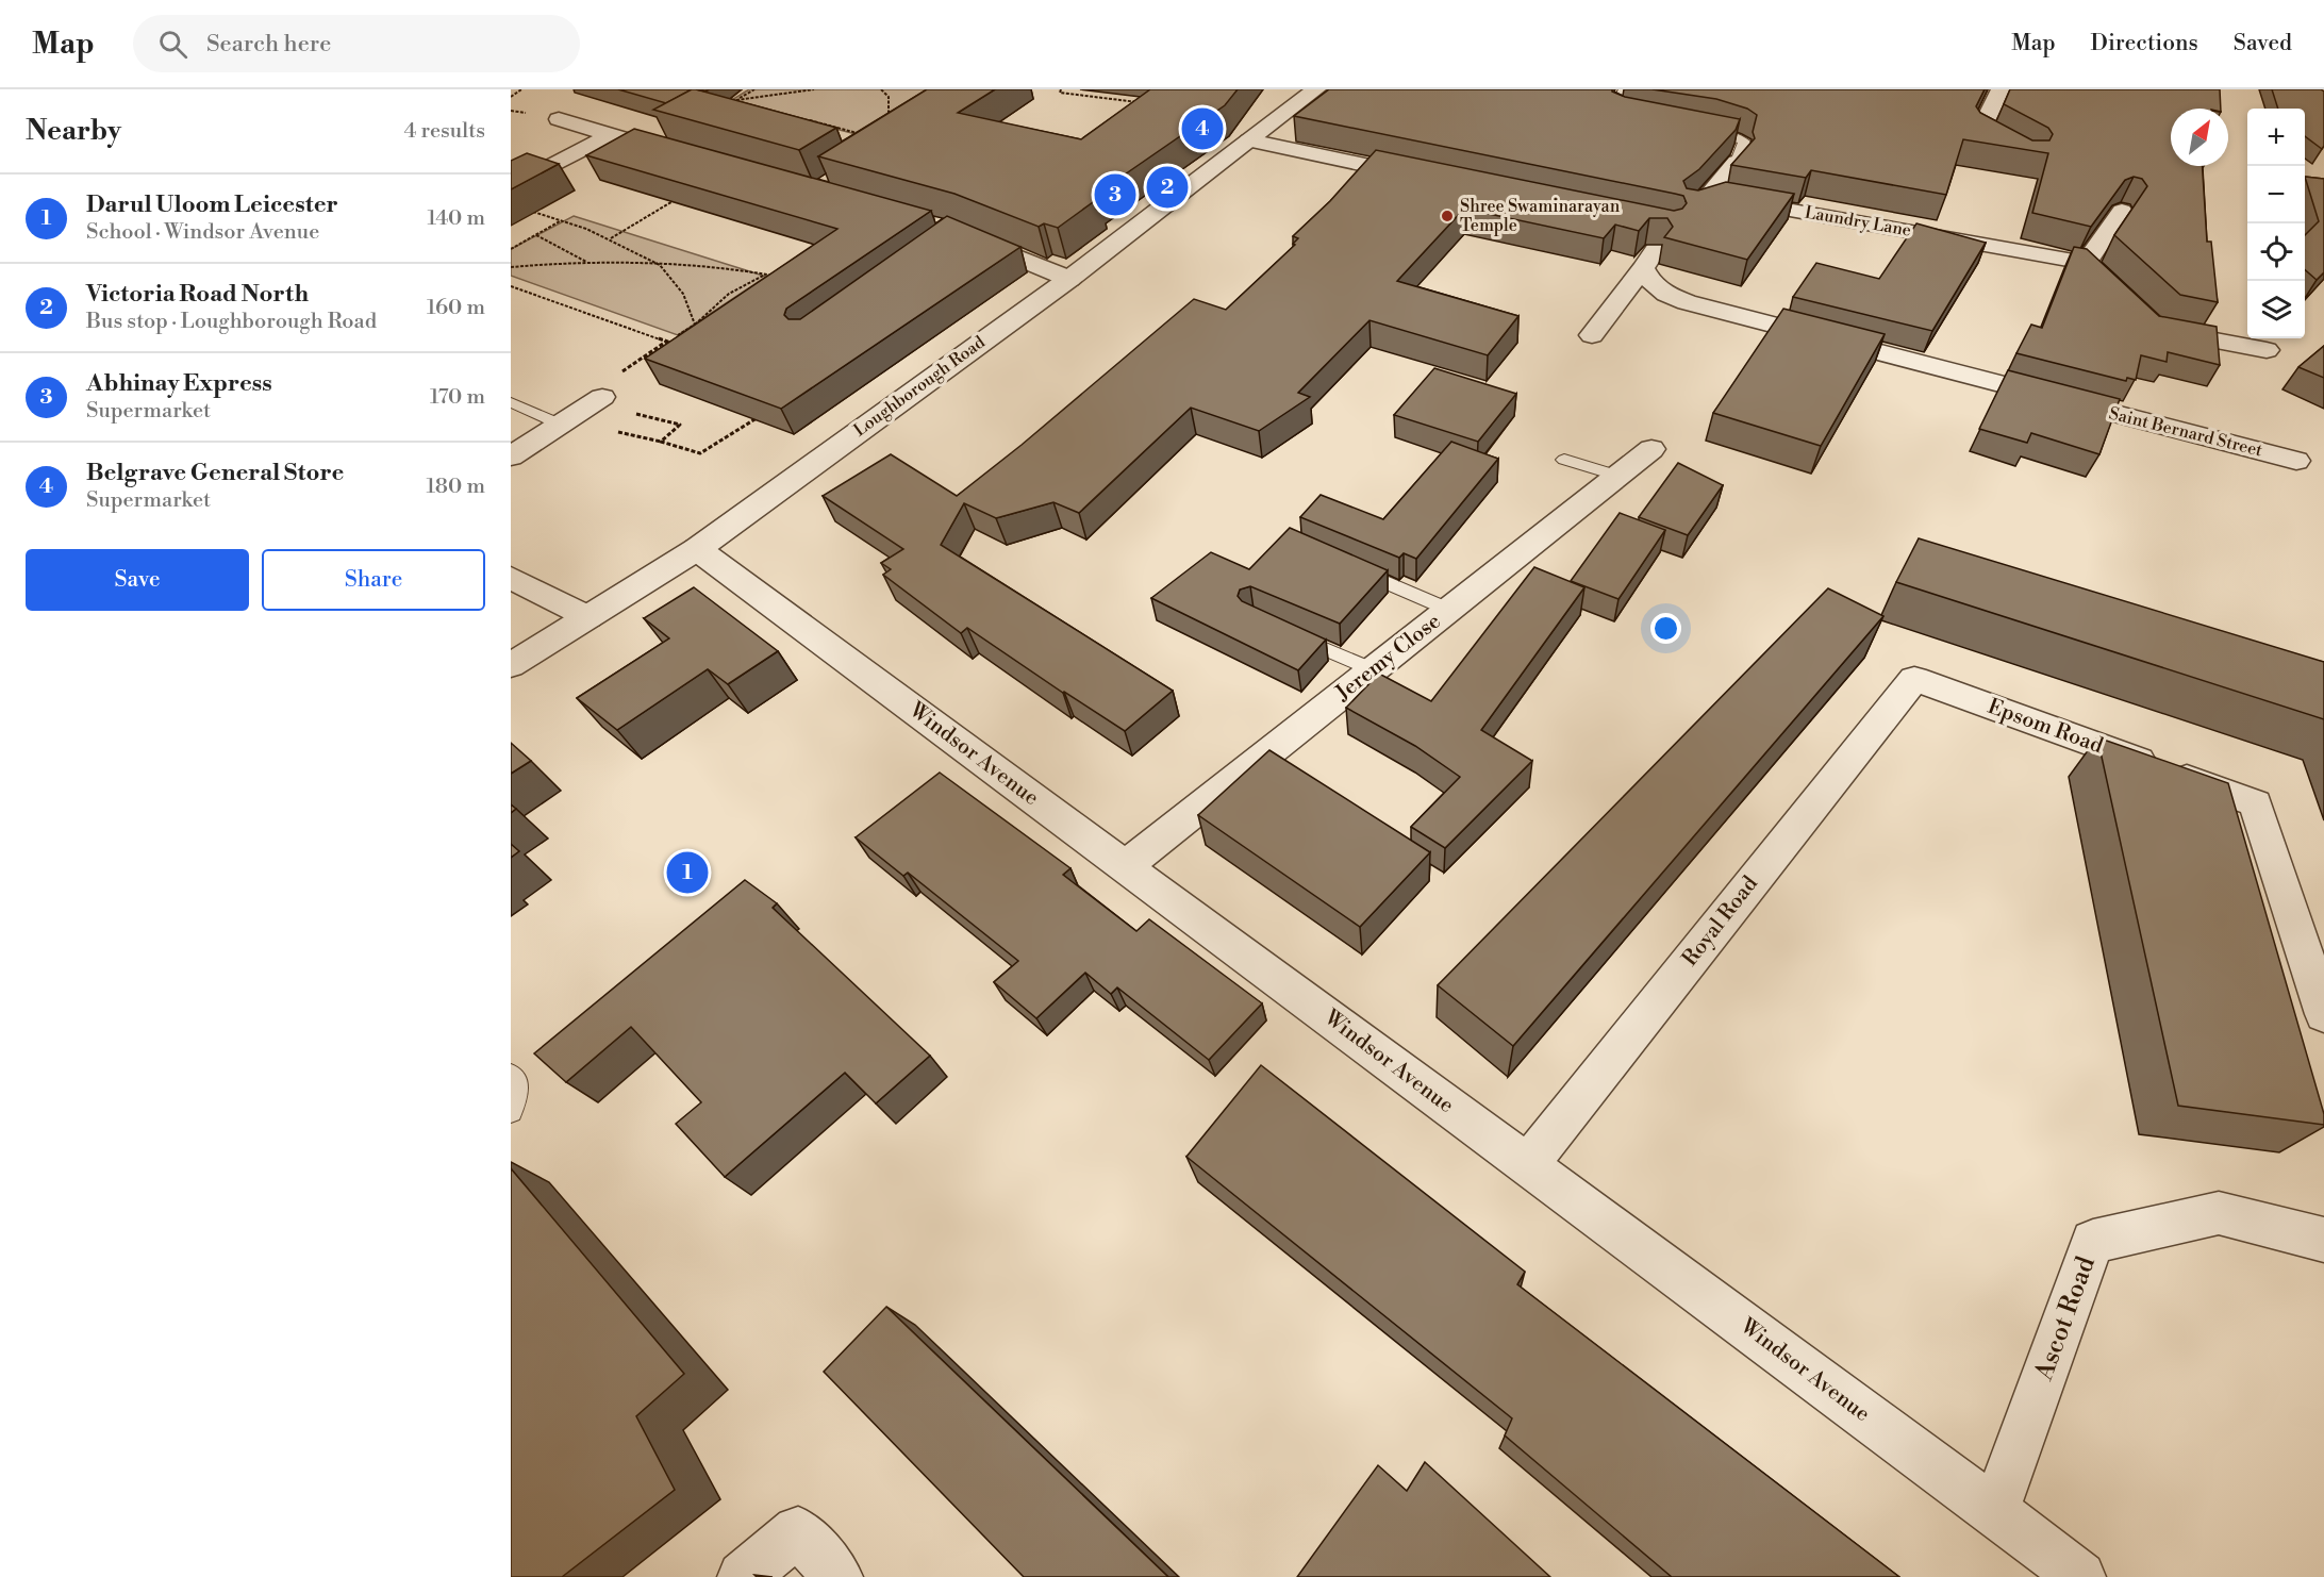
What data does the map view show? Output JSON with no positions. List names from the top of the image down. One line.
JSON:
{"streets":{"street":["Laundry Lane","Loughborough Road","Saint Bernard Street","Jeremy Close","Epsom Road","Windsor Avenue","Royal Road","Ascot Road"]},"crossings":[["Loughborough Road","Windsor Avenue"],["Jeremy Close","Windsor Avenue"],["Epsom Road","Royal Road"],["Windsor Avenue","Royal Road"],["Windsor Avenue","Ascot Road"]],"places":["Shree Swaminarayan Temple"],"north":"top right","page":{"header":"Map","search":"Search here","nav":["Map","Directions","Saved"],"heading":["Nearby","4 results"],"pins":["4","2","3","1"],"map_buttons":["+","−"],"list":[{"mark":"1","name":"Darul Uloom Leicester","note":"School · Windsor Avenue","value":"140 m"},{"mark":"2","name":"Victoria Road North","note":"Bus stop · Loughborough Road","value":"160 m"},{"mark":"3","name":"Abhinay Express","note":"Supermarket","value":"170 m"},{"mark":"4","name":"Belgrave General Store","note":"Supermarket","value":"180 m"}],"buttons":["Save","Share"]}}
